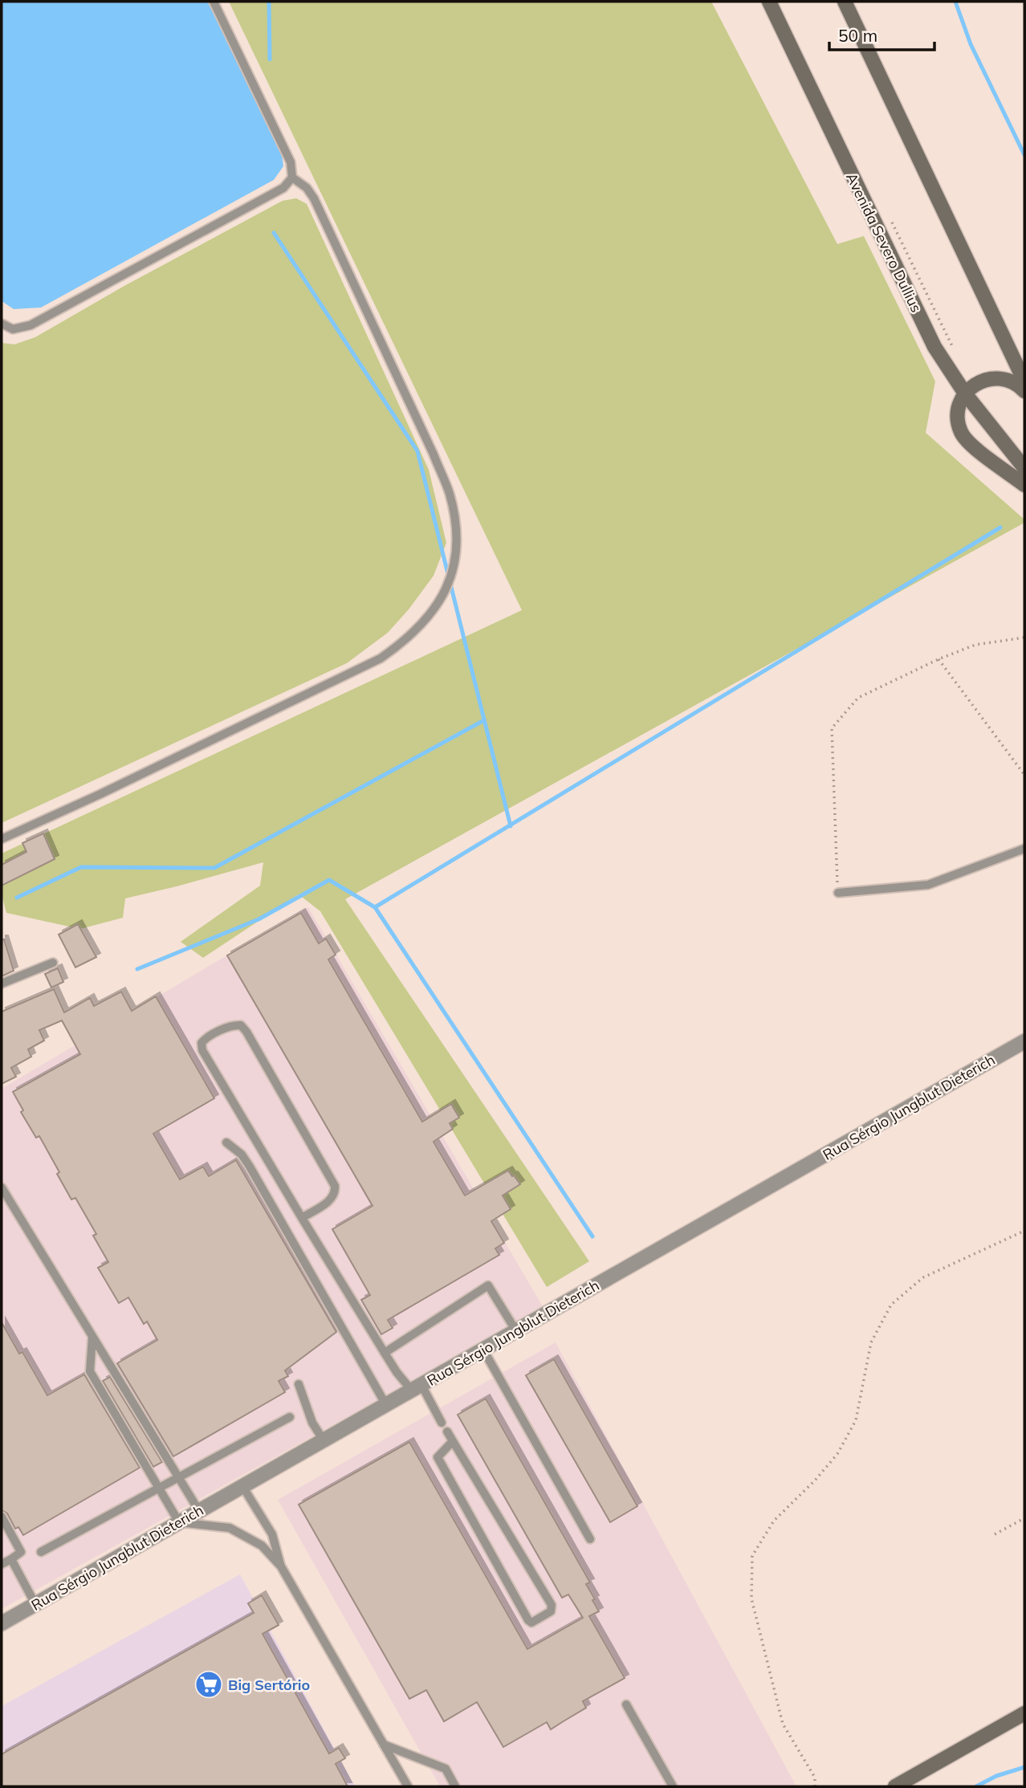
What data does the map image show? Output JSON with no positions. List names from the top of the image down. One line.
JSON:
{"streets":{"main road":["Avenida Severo Dullius"],"street":["Rua Sérgio Jungblut Dieterich"]},"places":{"supermarket":["Big Sertório"]},"scale_bar":"50 m"}
